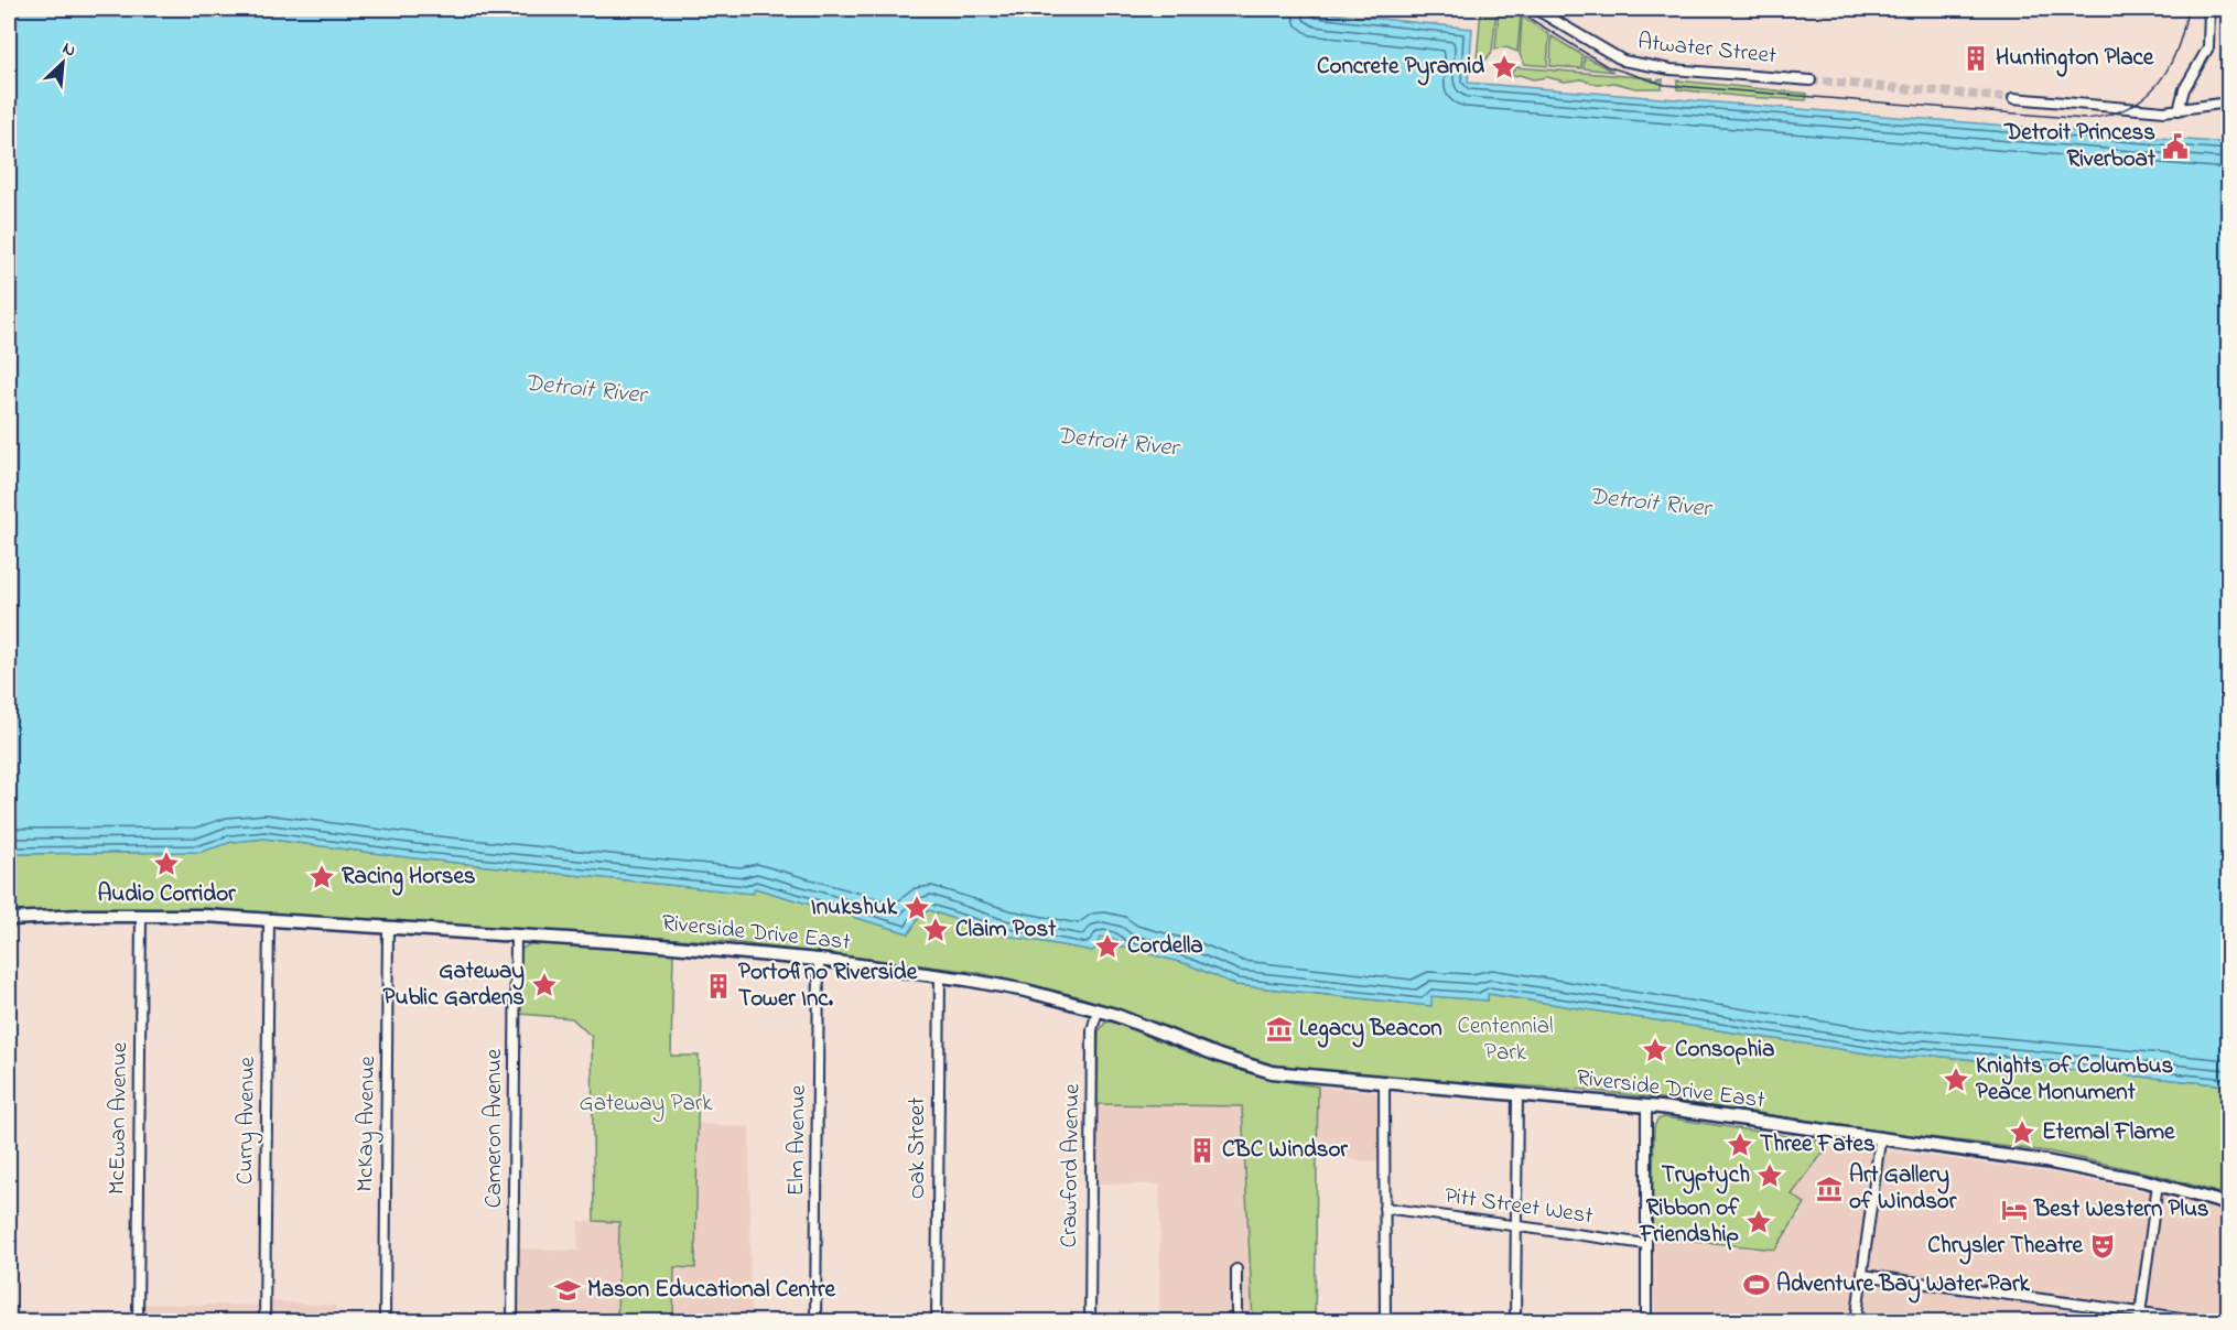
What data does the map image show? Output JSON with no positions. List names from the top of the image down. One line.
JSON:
{"streets":{"main road":["Riverside Drive East"],"street":["Atwater Street","McEwan Avenue","Curry Avenue","McKay Avenue","Cameron Avenue","Elm Avenue","Oak Street","Crawford Avenue","Pitt Street West"]},"crossings":[["Riverside Drive East","McEwan Avenue"],["Riverside Drive East","Curry Avenue"],["Riverside Drive East","McKay Avenue"],["Riverside Drive East","Cameron Avenue"],["Riverside Drive East","Elm Avenue"],["Riverside Drive East","Oak Street"],["Riverside Drive East","Crawford Avenue"]],"water":["Detroit River"],"parks":["Centennial Park","Gateway Park"],"places":{"building":["Huntington Place","Portofino Riverside Tower Inc.","CBC Windsor"],"place":["Concrete Pyramid","Audio Corridor","Racing Horses","Inukshuk","Claim Post","Cordella","Gateway Public Gardens","Consophia","Knights of Columbus Peace Monument","Eternal Flame","Three Fates","Tryptych","Ribbon of Friendship"],"public building":["Detroit Princess Riverboat"],"museum":["Legacy Beacon","Art Gallery of Windsor"],"hotel":["Best Western Plus"],"theatre":["Chrysler Theatre"],"sports":["Adventure Bay Water Park"],"school or university":["Mason Educational Centre"]},"north":"top right"}
